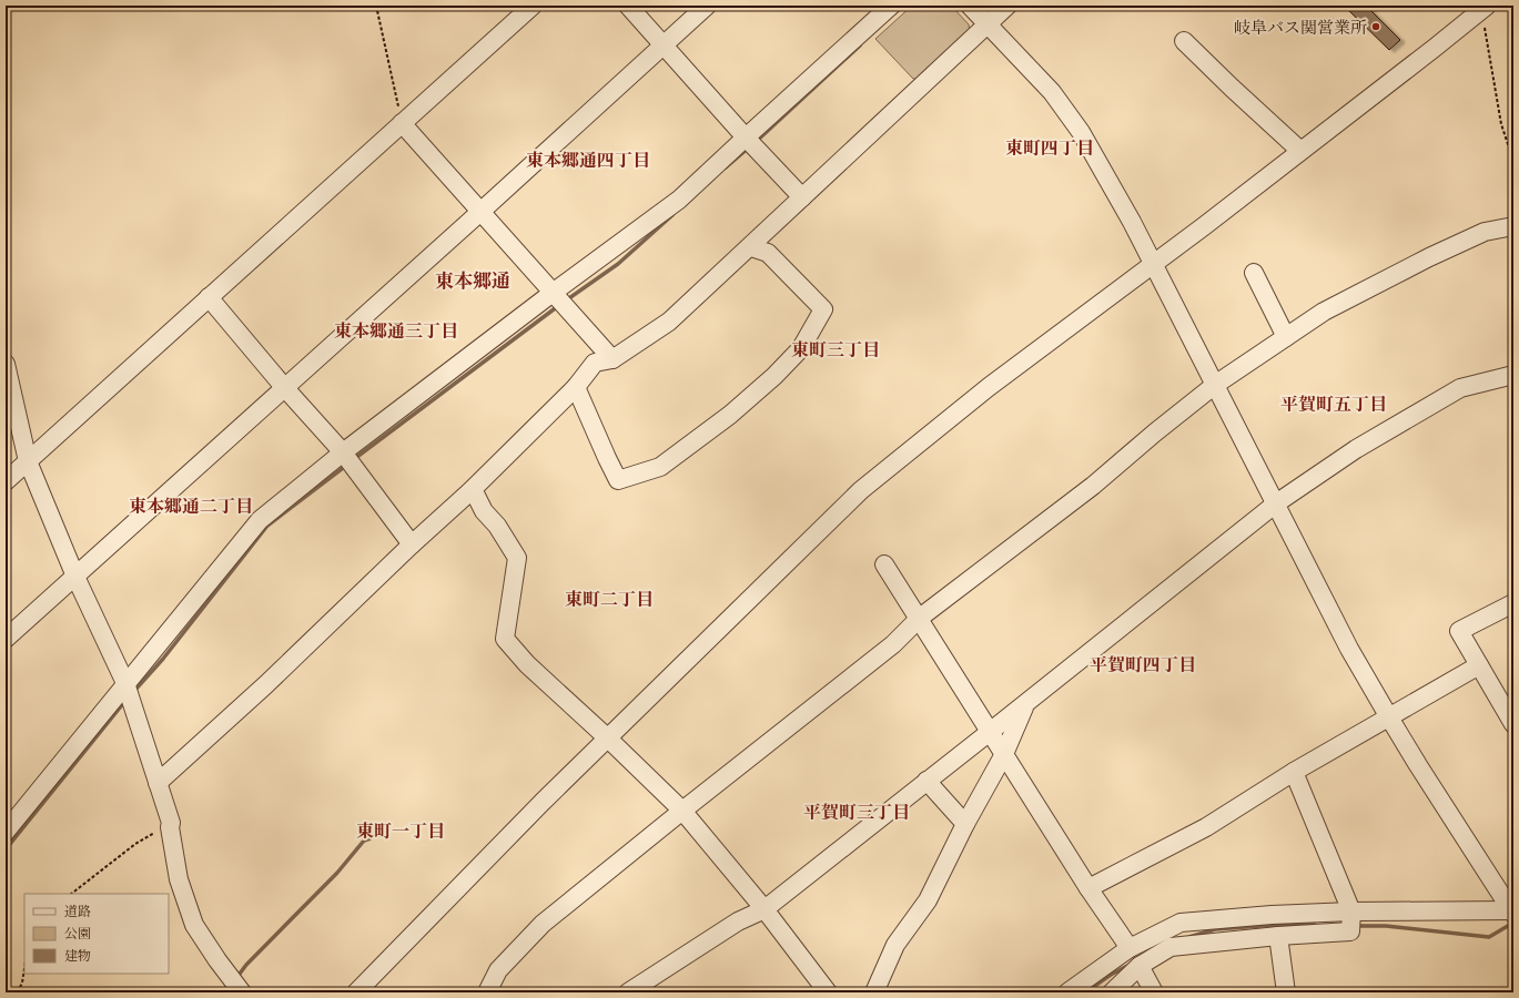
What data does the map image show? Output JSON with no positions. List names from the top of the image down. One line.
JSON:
{"districts":["東町四丁目","東本郷通四丁目","東本郷通","東本郷通三丁目","東町三丁目","平賀町五丁目","東本郷通二丁目","東町二丁目","平賀町四丁目","平賀町三丁目","東町一丁目"],"places":["岐阜バス関営業所"],"legend":["道路","公園","建物"]}
